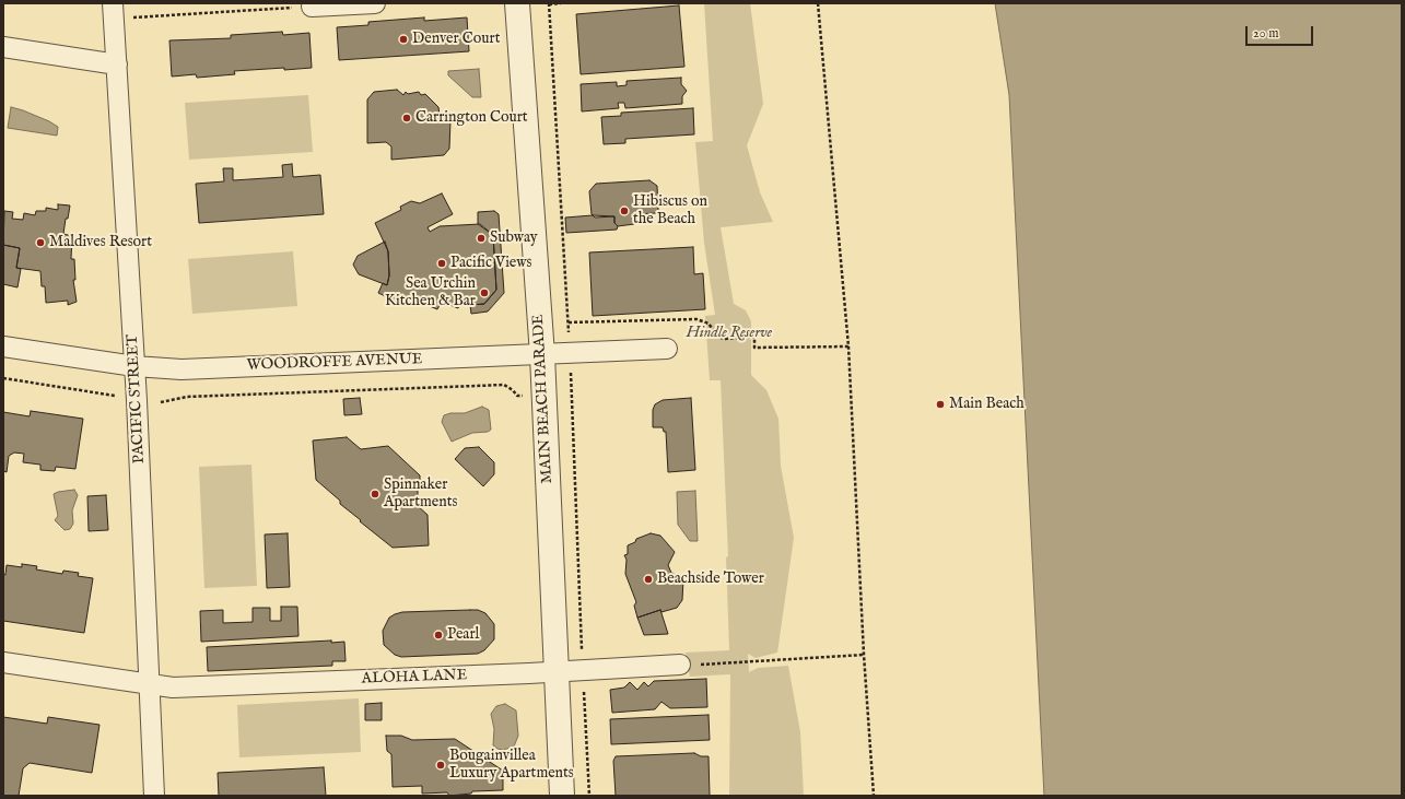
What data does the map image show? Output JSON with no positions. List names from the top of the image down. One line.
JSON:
{"streets":{"street":["WOODROFFE AVENUE","PACIFIC STREET","MAIN BEACH PARADE","ALOHA LANE"]},"crossings":[["WOODROFFE AVENUE","PACIFIC STREET"],["WOODROFFE AVENUE","MAIN BEACH PARADE"],["PACIFIC STREET","ALOHA LANE"],["MAIN BEACH PARADE","ALOHA LANE"]],"parks":["Hindle Reserve"],"places":["Denver Court","Carrington Court","Hibiscus on the Beach","Subway","Maldives Resort","Pacific Views","Sea Urchin Kitchen & Bar","Main Beach","Spinnaker Apartments","Beachside Tower","Pearl","Bougainvillea Luxury Apartments"],"scale_bar":"20 m"}
